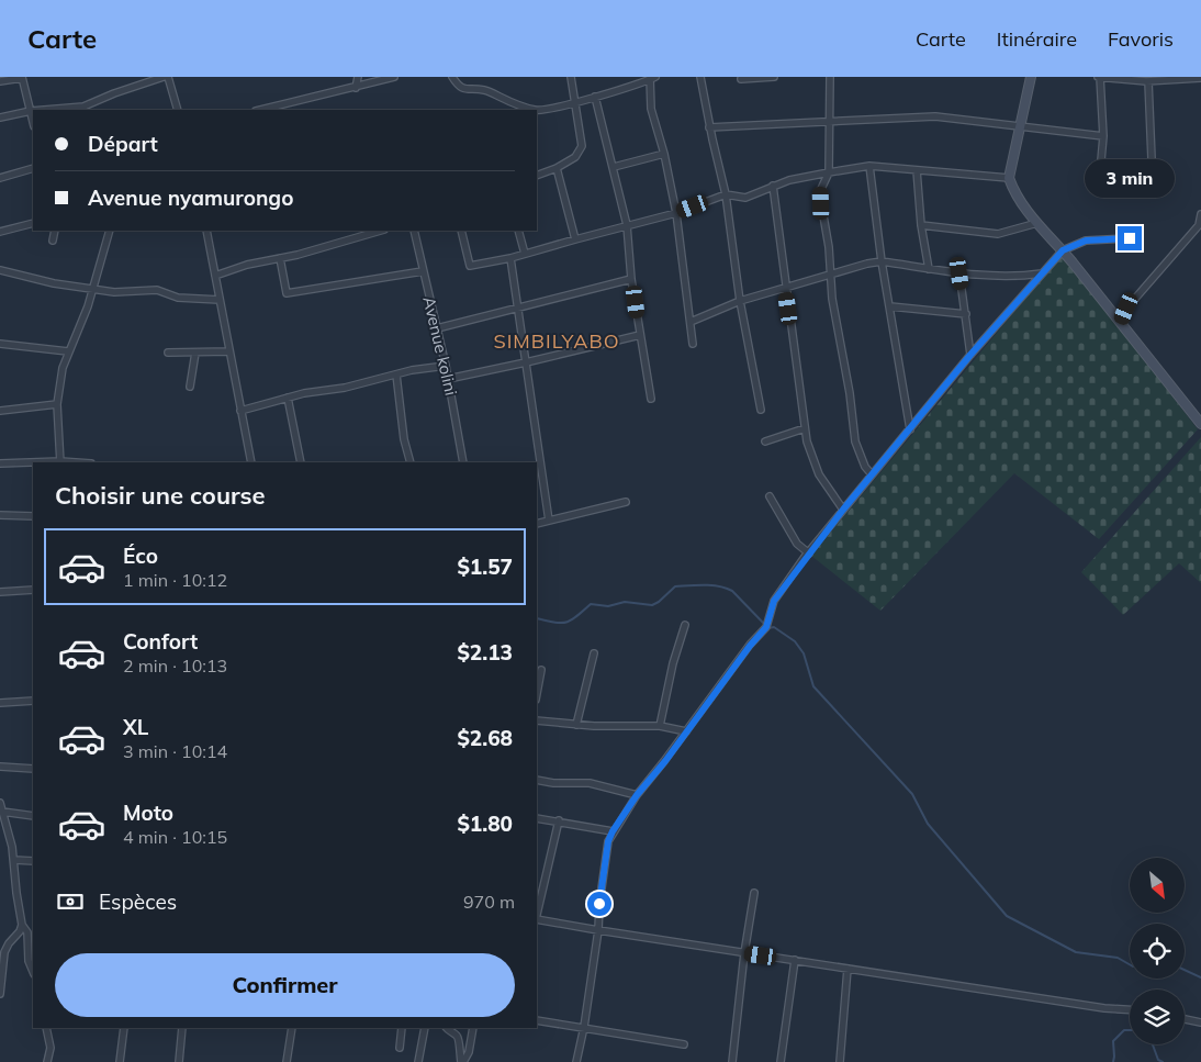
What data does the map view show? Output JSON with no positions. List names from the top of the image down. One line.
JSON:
{"streets":{"street":["Avenue kolini"]},"districts":["SIMBILYABO"],"north":"bottom right","page":{"header":"Carte","nav":["Carte","Itinéraire","Favoris"],"banner":["Départ","Avenue nyamurongo"],"bubble":"3 min","heading":"Choisir une course","list":[{"name":"Éco","note":"1 min · 10:12","value":"$1.57"},{"name":"Confort","note":"2 min · 10:13","value":"$2.13"},{"name":"XL","note":"3 min · 10:14","value":"$2.68"},{"name":"Moto","note":"4 min · 10:15","value":"$1.80"}],"pay":["Espèces","970 m"],"buttons":"Confirmer"}}
